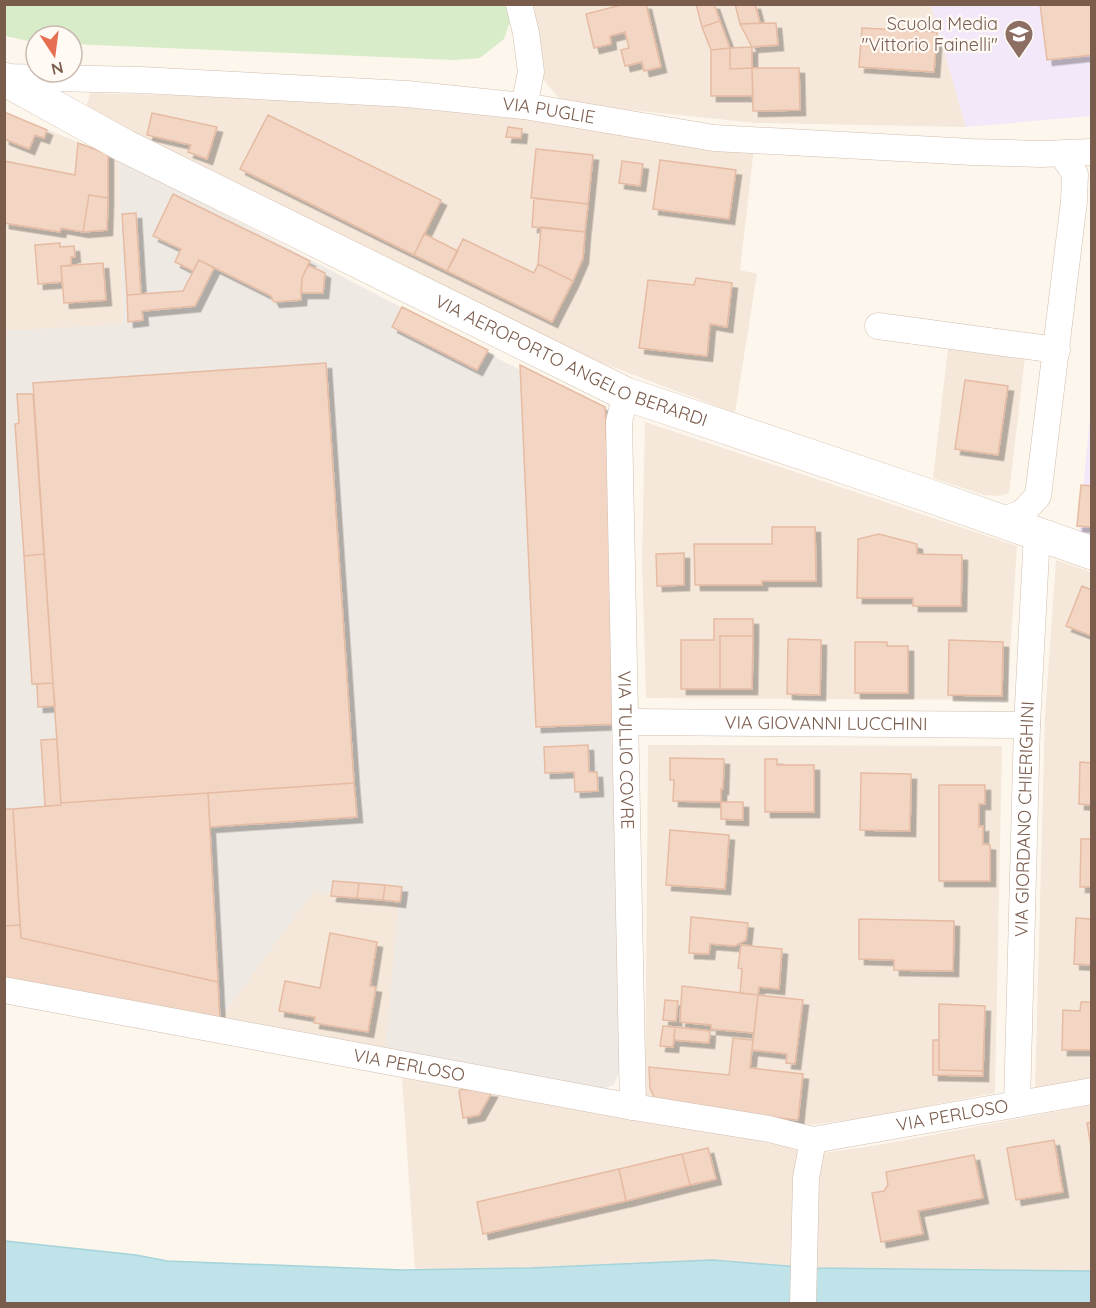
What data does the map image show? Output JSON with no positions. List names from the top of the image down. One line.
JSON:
{"streets":{"street":["VIA PUGLIE","VIA AEROPORTO ANGELO BERARDI","VIA GIOVANNI LUCCHINI","VIA TULLIO COVRE","VIA GIORDANO CHIERIGHINI","VIA PERLOSO"]},"crossings":[["VIA PUGLIE","VIA AEROPORTO ANGELO BERARDI"],["VIA AEROPORTO ANGELO BERARDI","VIA TULLIO COVRE"],["VIA AEROPORTO ANGELO BERARDI","VIA GIORDANO CHIERIGHINI"],["VIA GIOVANNI LUCCHINI","VIA TULLIO COVRE"],["VIA GIOVANNI LUCCHINI","VIA GIORDANO CHIERIGHINI"],["VIA TULLIO COVRE","VIA PERLOSO"],["VIA GIORDANO CHIERIGHINI","VIA PERLOSO"]],"places":{"school or university":["Scuola Media \"Vittorio Fainelli\""]},"north":"bottom"}
